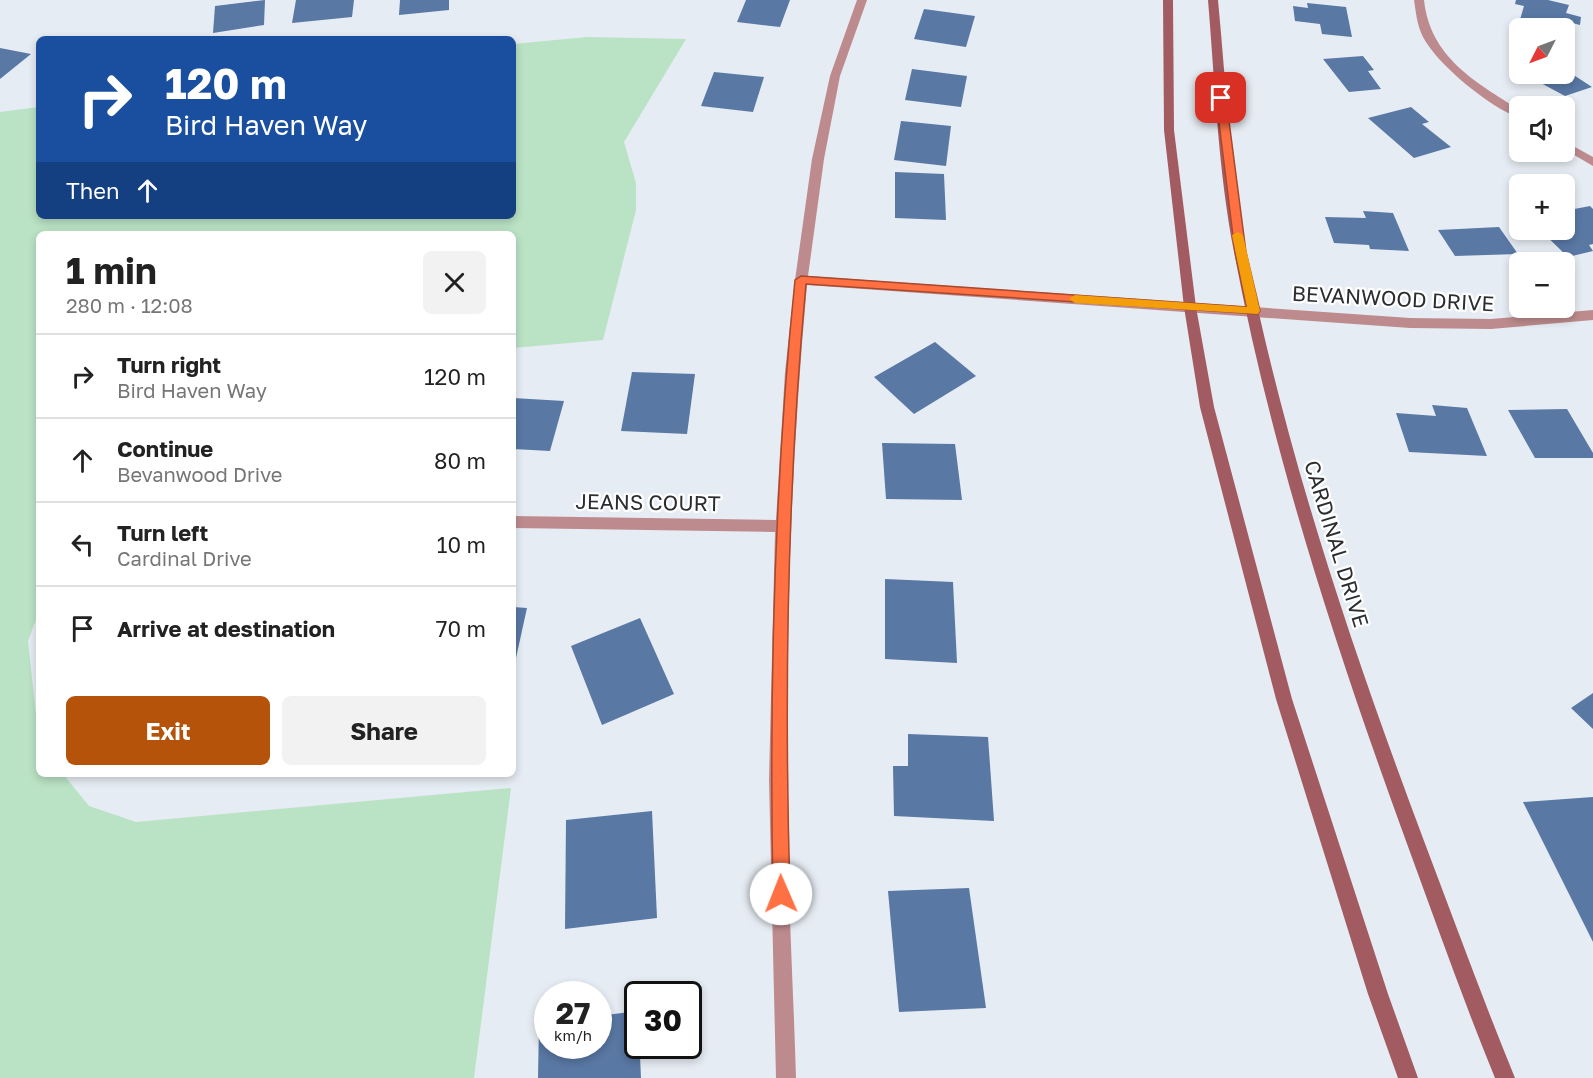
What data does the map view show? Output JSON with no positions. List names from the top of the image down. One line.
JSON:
{"streets":{"main road":["CARDINAL DRIVE"],"street":["BEVANWOOD DRIVE","JEANS COURT"]},"crossings":[["BEVANWOOD DRIVE","CARDINAL DRIVE"]],"north":"bottom left","page":{"map_buttons":["+","−"],"turn":["120 m","Bird Haven Way"],"then":"Then","heading":["1 min","280 m · 12:08"],"list":[{"name":"Turn right","note":"Bird Haven Way","value":"120 m"},{"name":"Continue","note":"Bevanwood Drive","value":"80 m"},{"name":"Turn left","note":"Cardinal Drive","value":"10 m"},{"name":"Arrive at destination","value":"70 m"}],"buttons":["Exit","Share"],"speed":"27 km/h","limit":"30"}}
